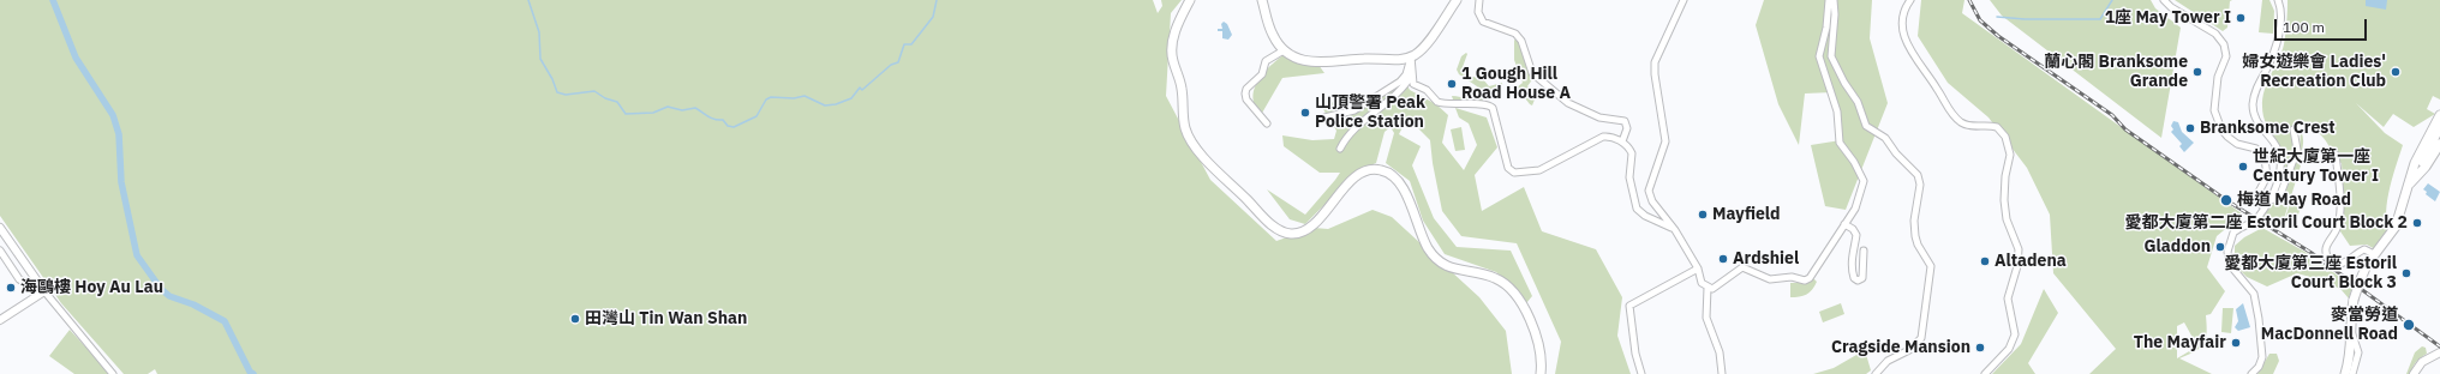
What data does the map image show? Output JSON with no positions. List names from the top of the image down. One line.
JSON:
{"places":["1座 May Tower I","蘭心閣 Branksome Grande","婦女遊樂會 Ladies' Recreation Club","1 Gough Hill Road House A","山頂警署 Peak Police Station","Branksome Crest","世紀大廈第一座 Century Tower I","梅道 May Road","Mayfield","愛都大廈第二座 Estoril Court Block 2","Gladdon","Ardshiel","Altadena","愛都大廈第三座 Estoril Court Block 3","海鷗樓 Hoy Au Lau","田灣山 Tin Wan Shan","麥當勞道 MacDonnell Road","The Mayfair","Cragside Mansion"],"scale_bar":"100 m"}
